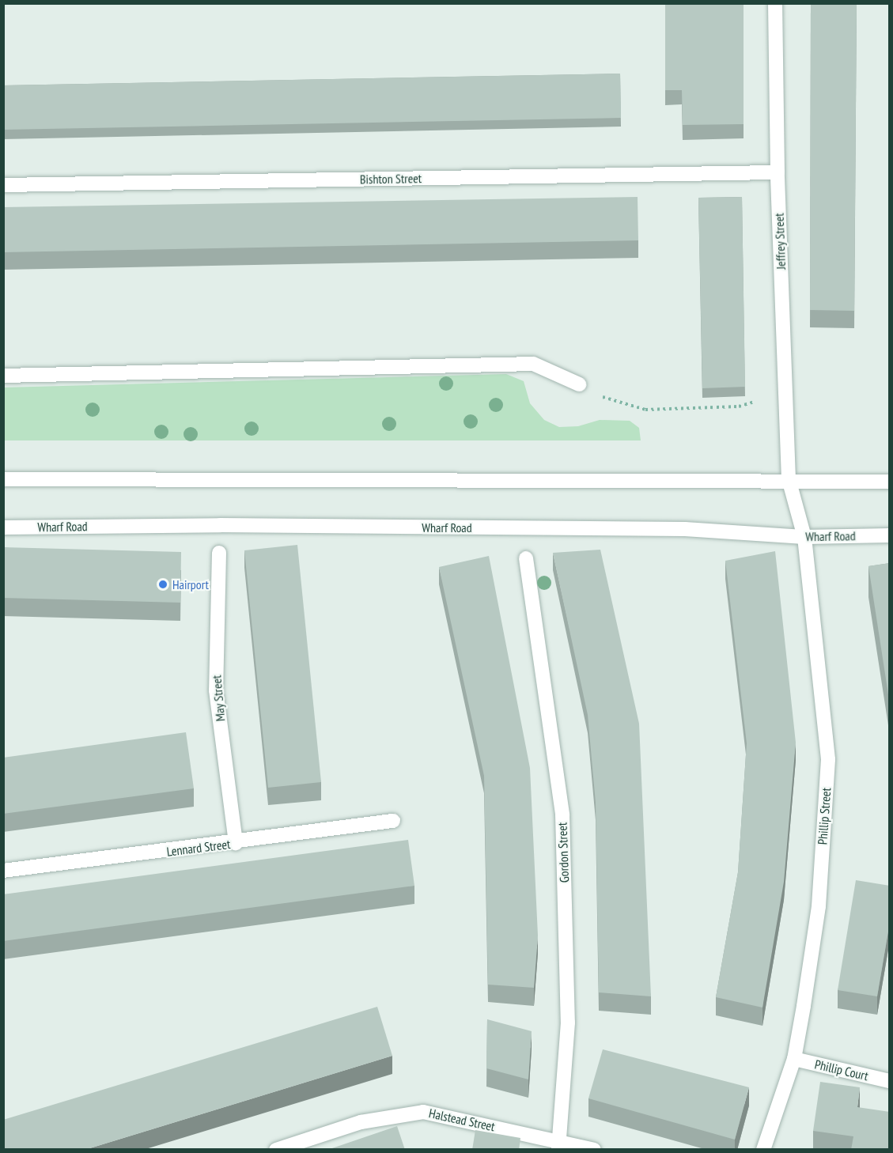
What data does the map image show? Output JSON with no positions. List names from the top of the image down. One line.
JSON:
{"streets":{"street":["Bishton Street","Jeffrey Street","Wharf Road","May Street","Phillip Street","Lennard Street","Gordon Street","Phillip Court","Halstead Street"]},"crossings":[["Bishton Street","Jeffrey Street"],["Jeffrey Street","Phillip Street"],["Wharf Road","Phillip Street"],["May Street","Lennard Street"],["Phillip Street","Phillip Court"],["Gordon Street","Halstead Street"]],"places":["Hairport"]}
